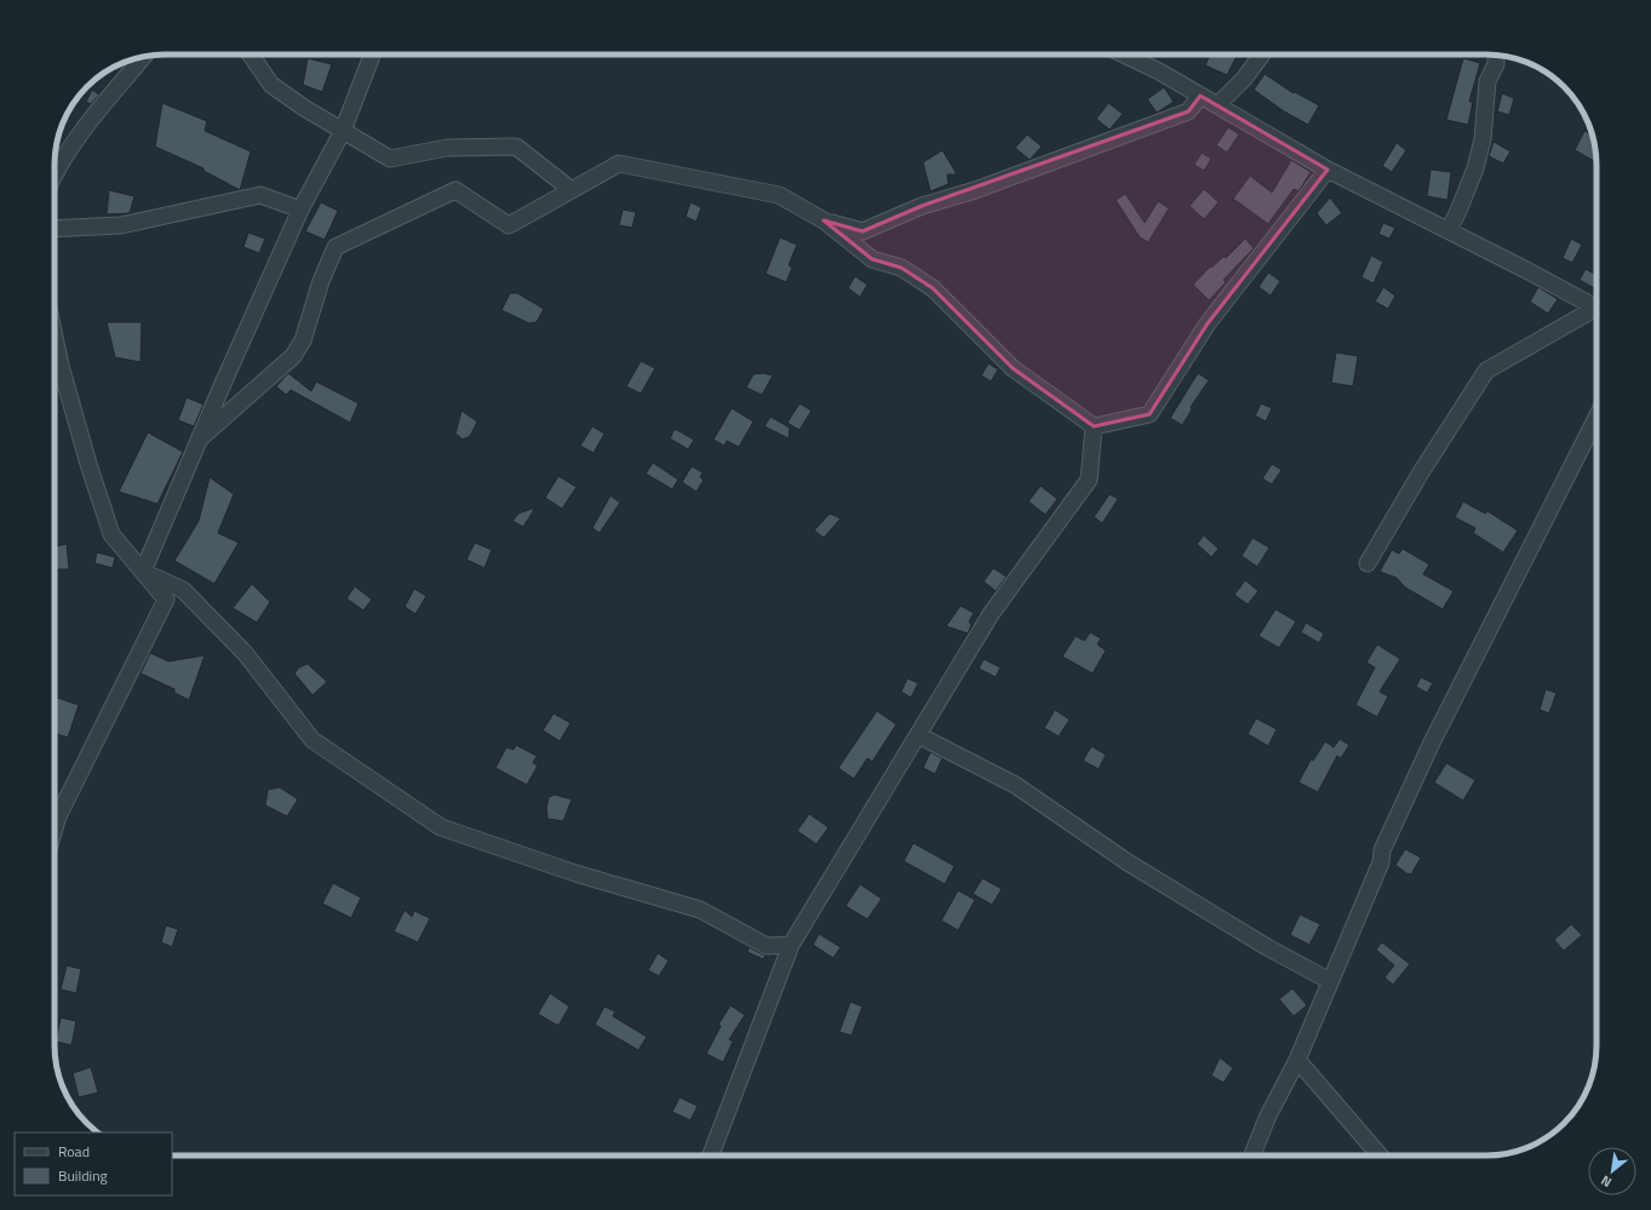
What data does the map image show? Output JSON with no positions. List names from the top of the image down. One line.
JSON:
{"legend":["Road","Building"],"north":"bottom left"}
